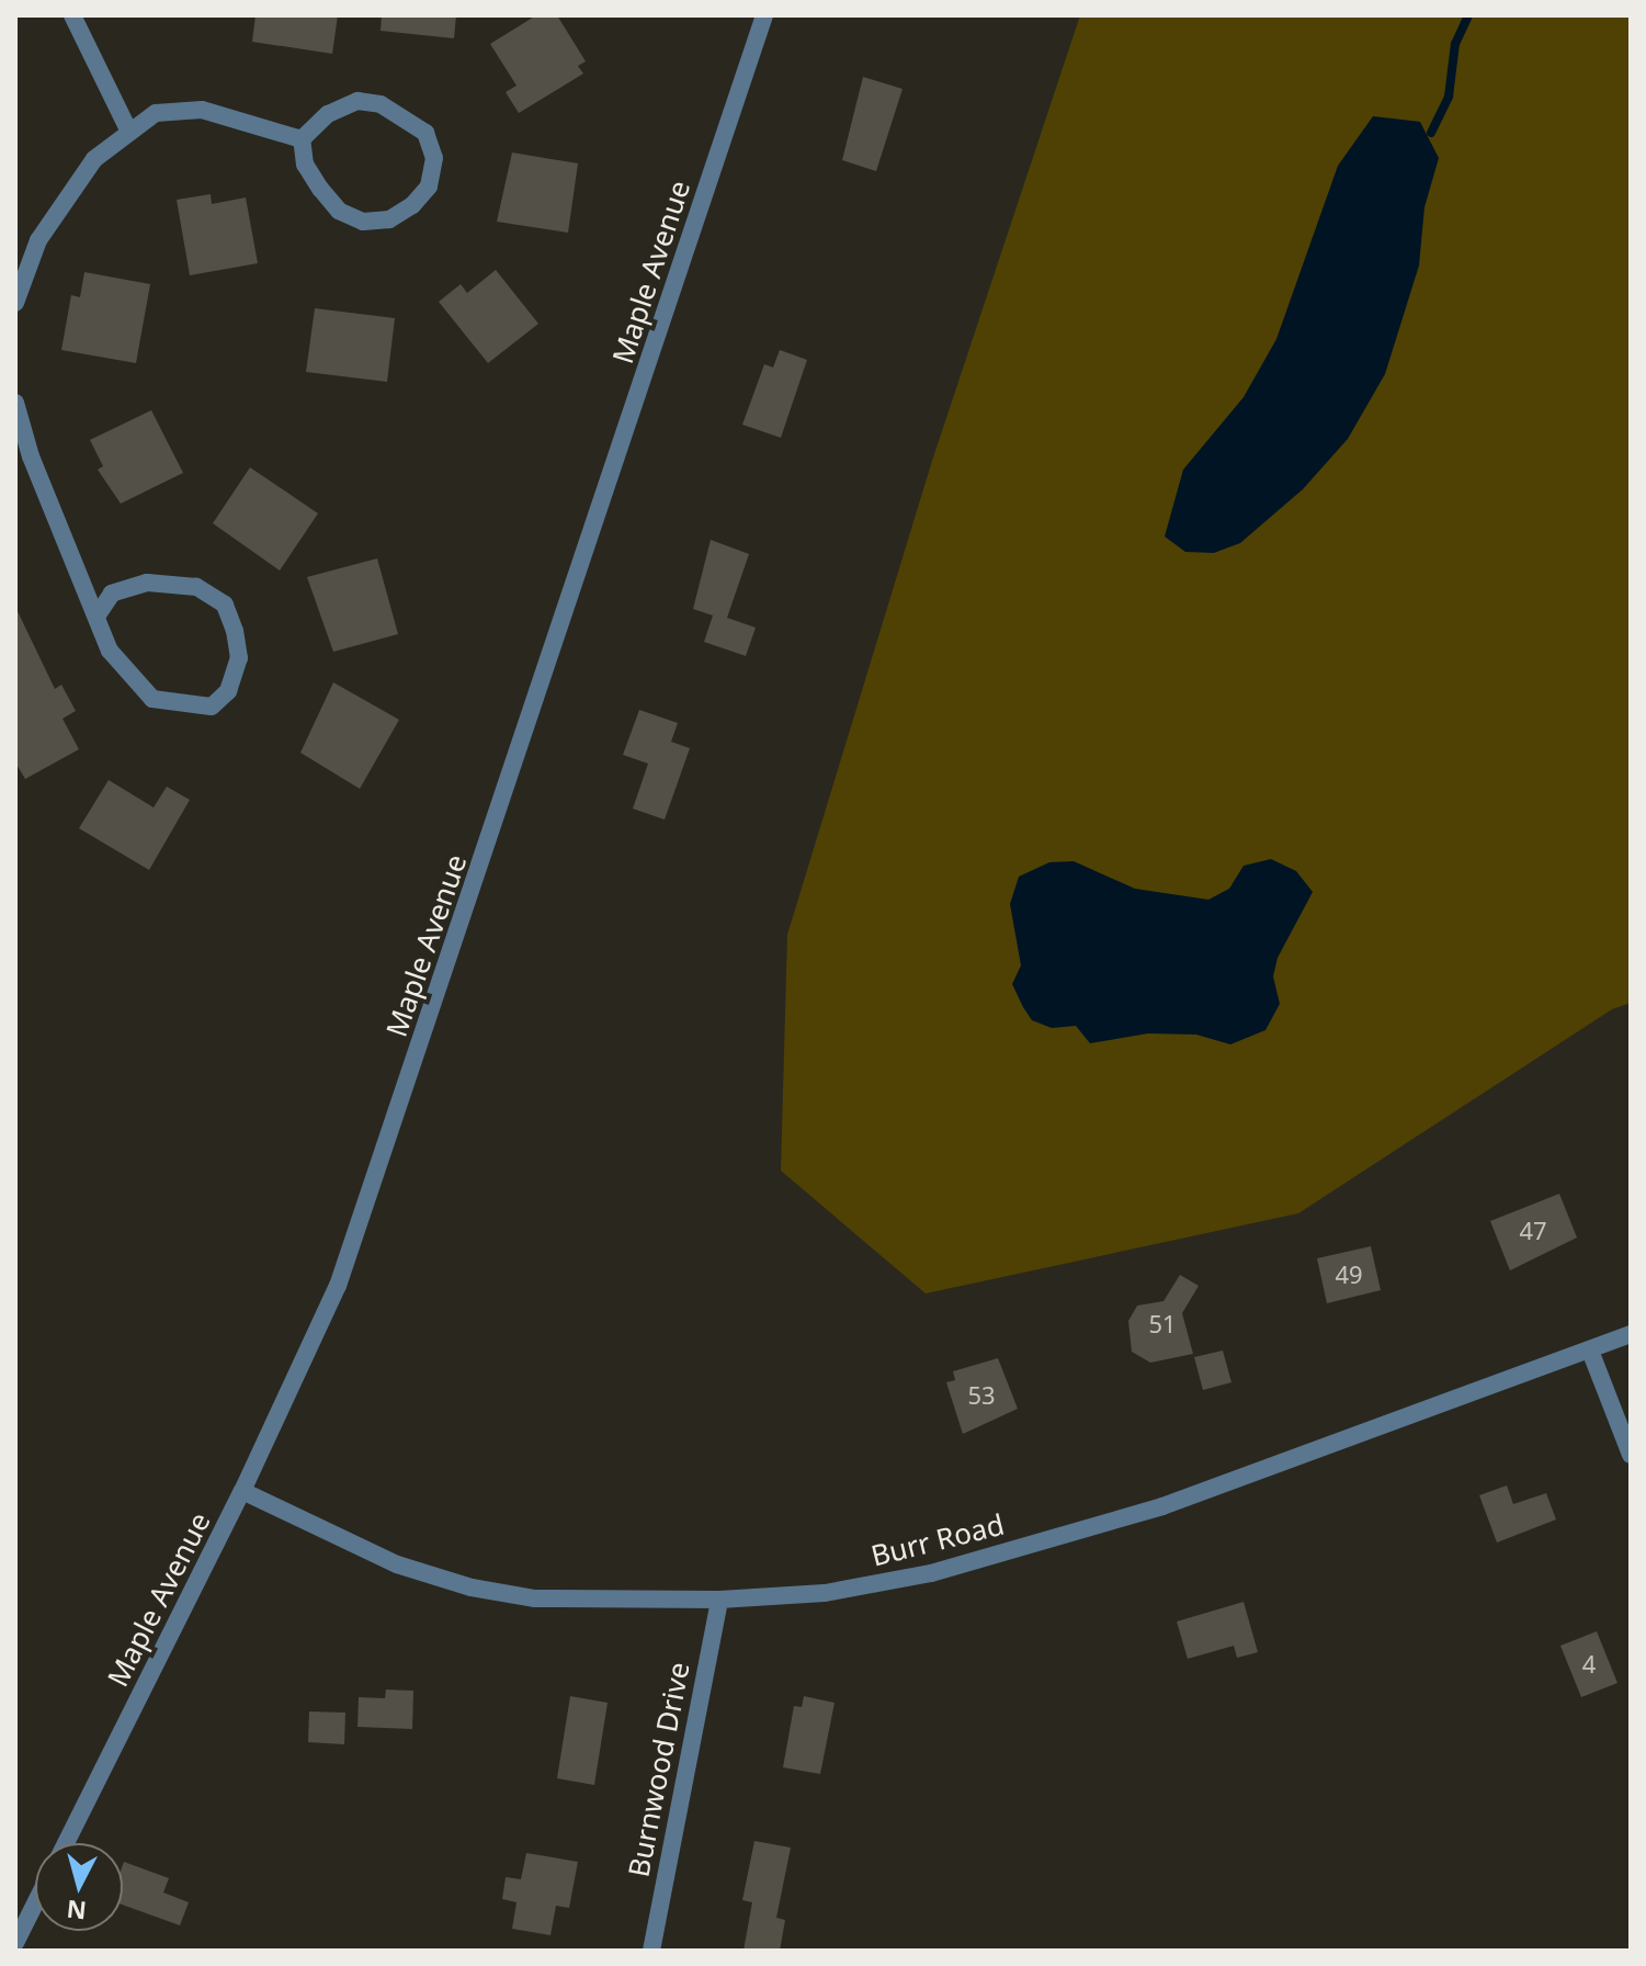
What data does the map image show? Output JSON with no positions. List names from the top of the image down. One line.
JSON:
{"streets":{"street":["Maple Avenue","Burr Road","Burnwood Drive"]},"crossings":[["Maple Avenue","Burr Road"],["Burr Road","Burnwood Drive"]],"house_numbers":["47","49","51","53","4"],"north":"bottom"}
